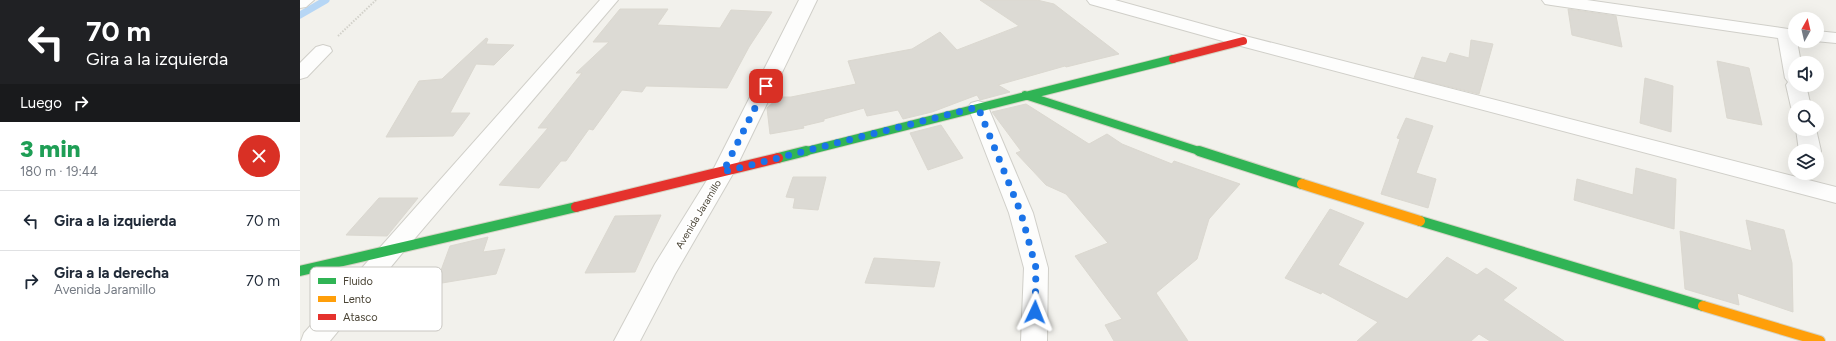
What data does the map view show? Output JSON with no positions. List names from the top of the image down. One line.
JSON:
{"streets":{"street":["Avenida Jaramillo"]},"legend":["Fluido","Lento","Atasco"],"north":"top","page":{"turn":["70 m","Gira a la izquierda"],"then":"Luego","heading":["3 min","180 m · 19:44"],"list":[{"name":"Gira a la izquierda","value":"70 m"},{"name":"Gira a la derecha","note":"Avenida Jaramillo","value":"70 m"}]}}
